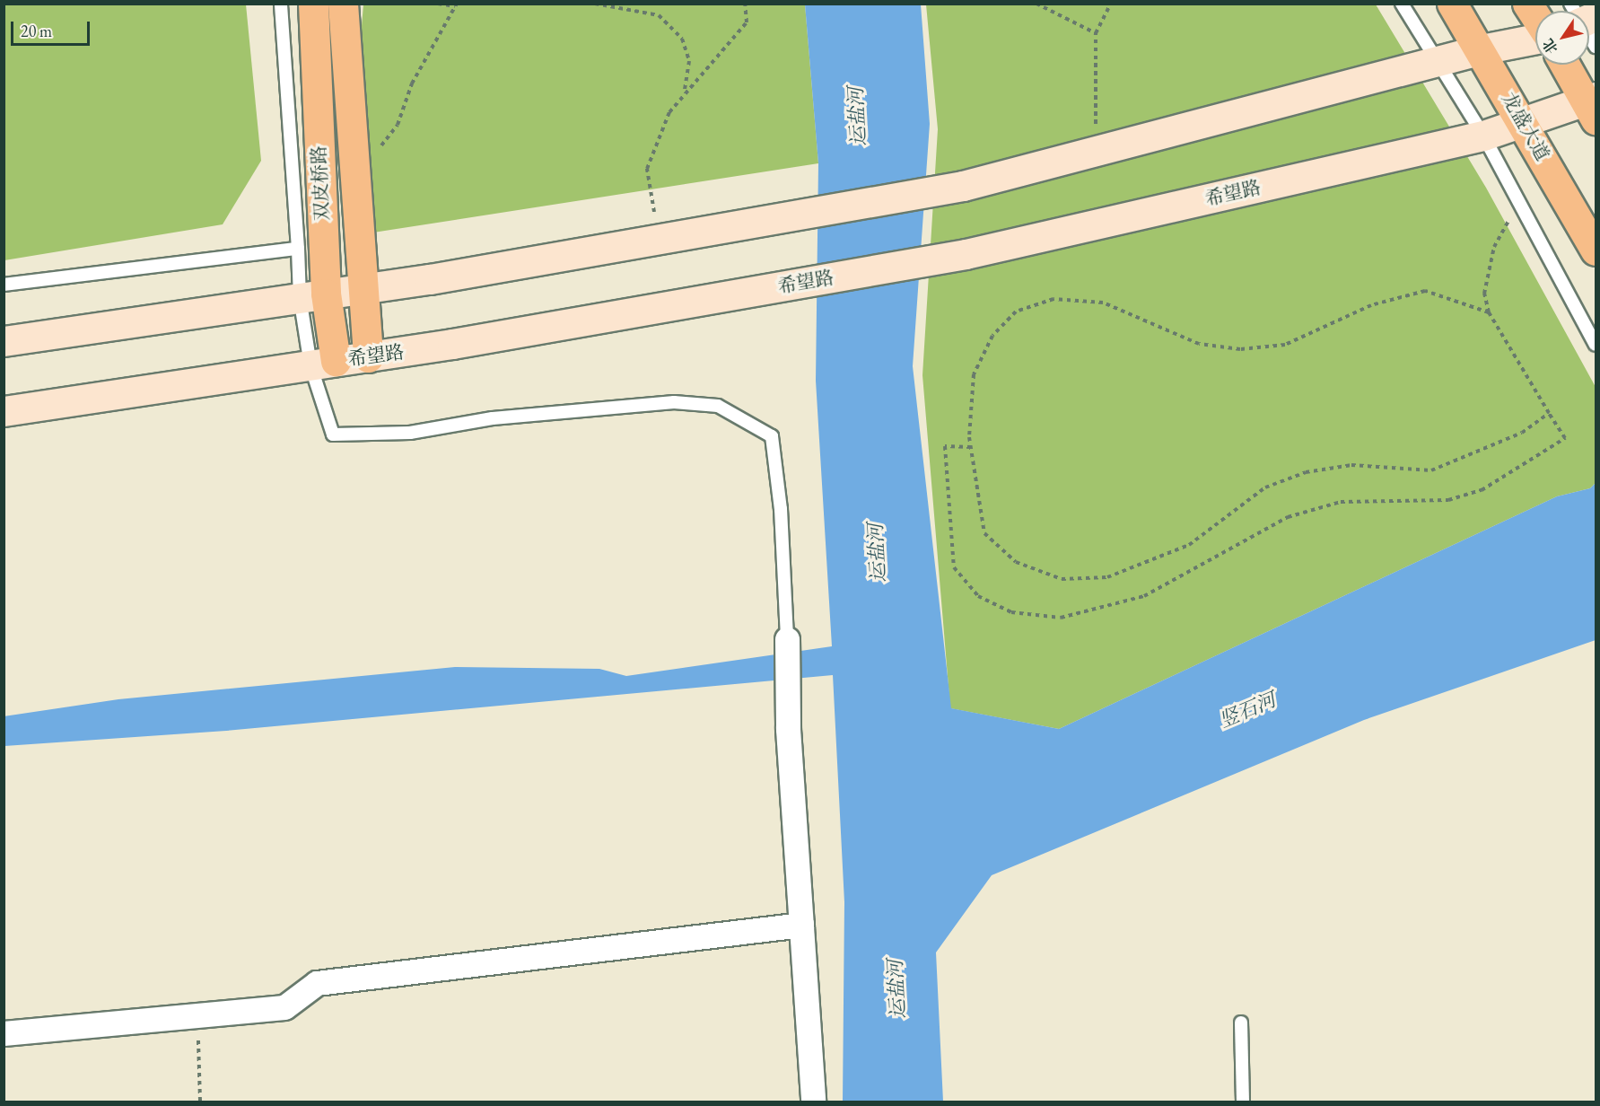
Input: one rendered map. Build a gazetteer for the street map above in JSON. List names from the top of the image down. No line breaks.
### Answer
{"streets":{"main road":["龙盛大道","双皮桥路","希望路"]},"crossings":[["龙盛大道","希望路"],["双皮桥路","希望路"]],"water":["运盐河","竖石河"],"scale_bar":"20 m","north":"bottom left"}
